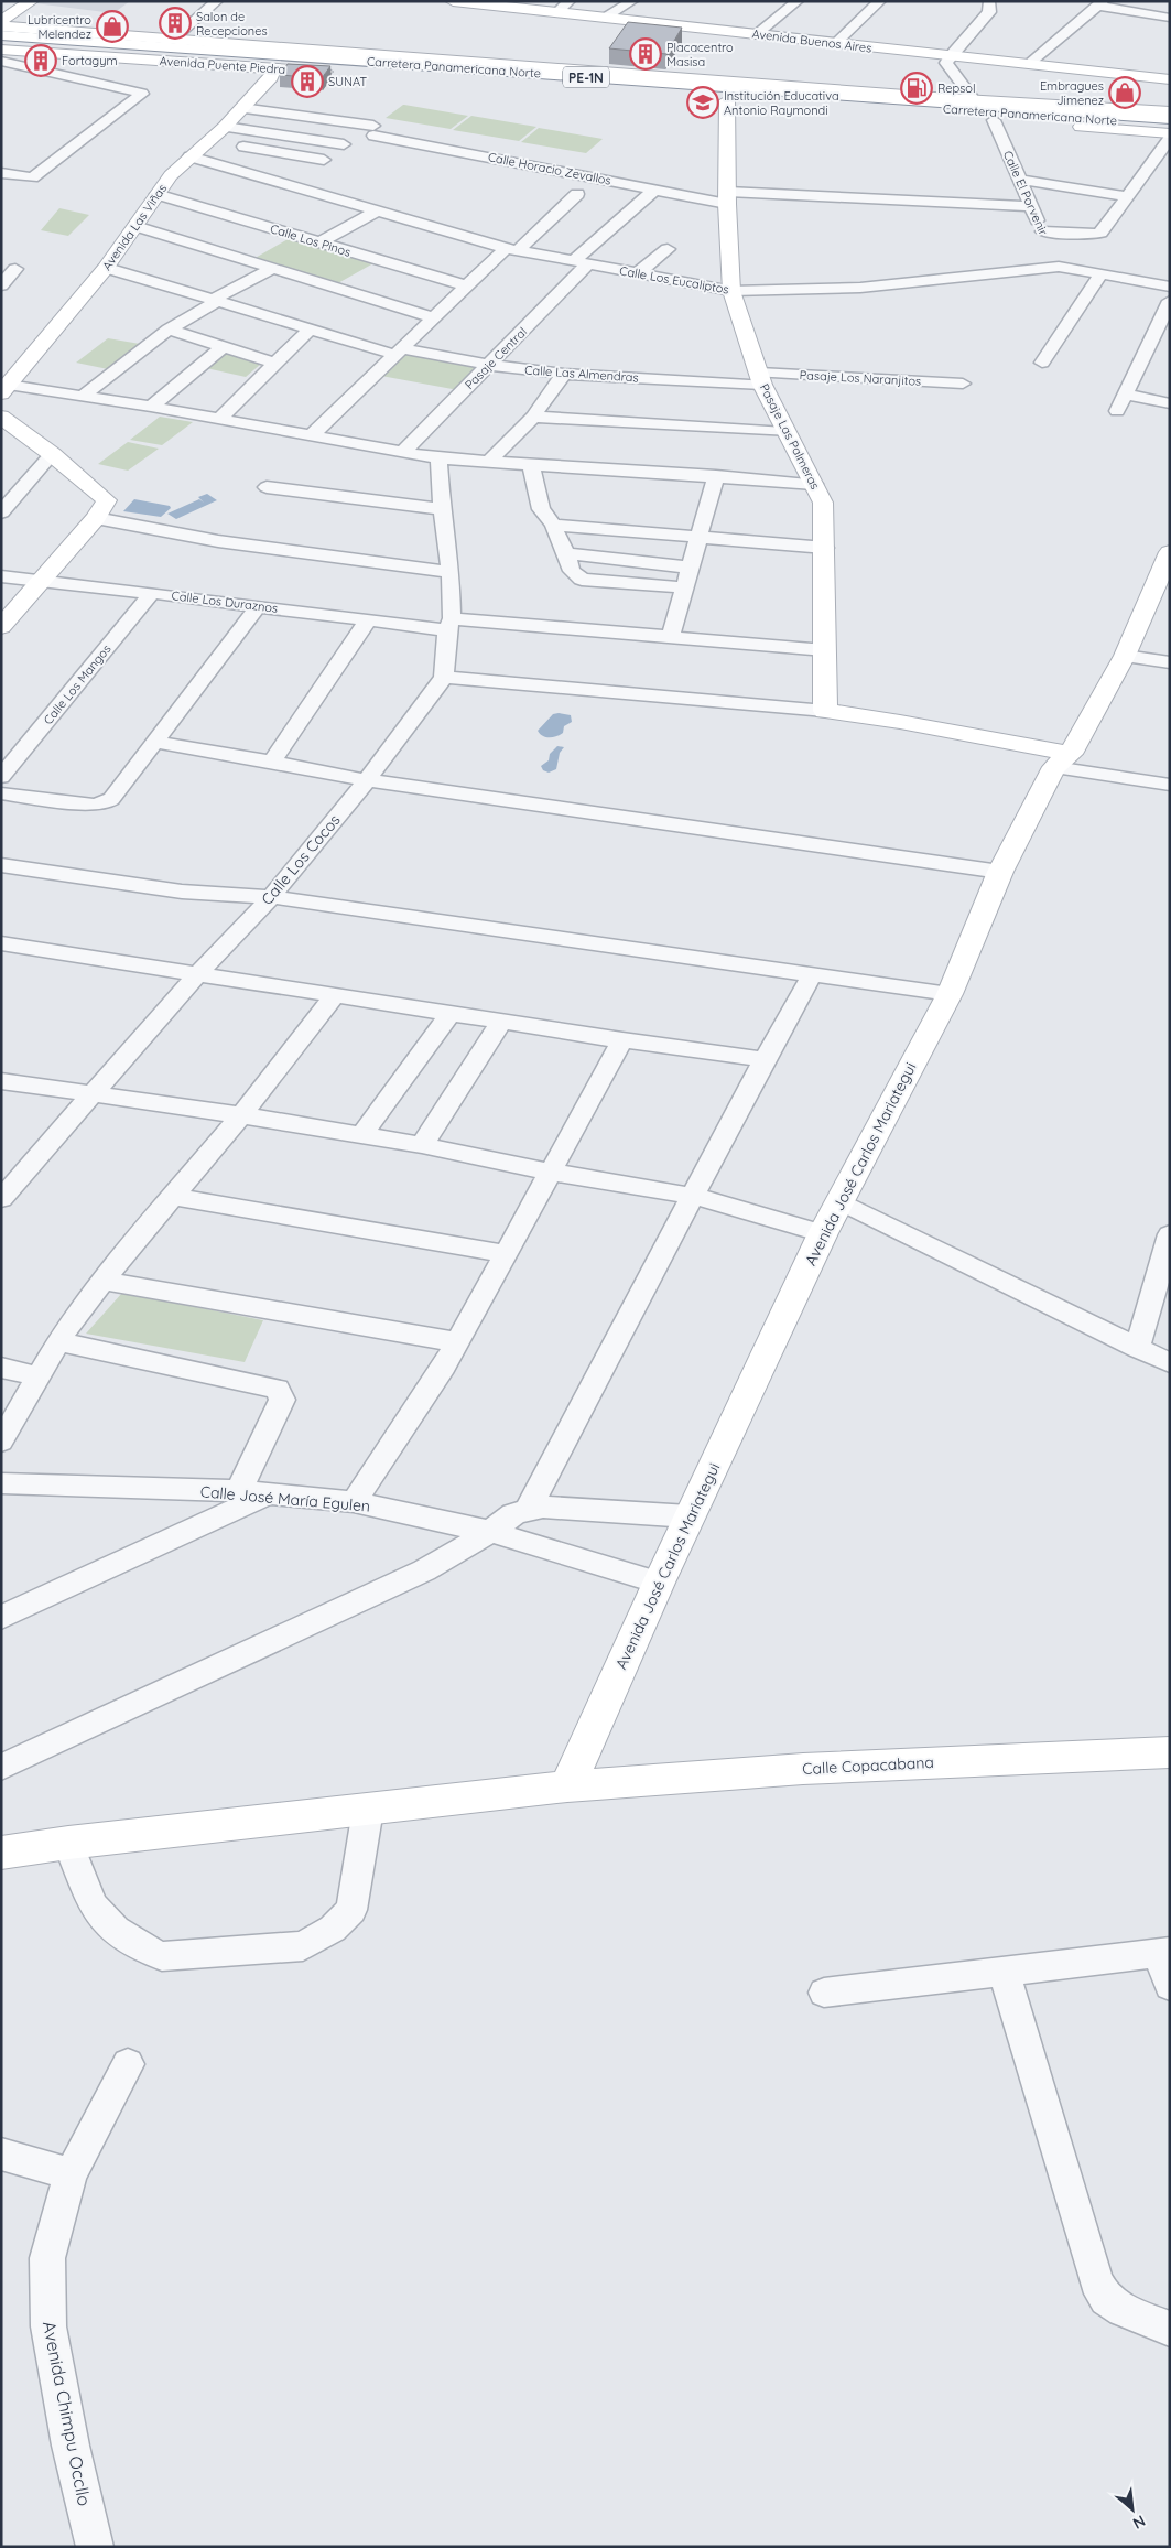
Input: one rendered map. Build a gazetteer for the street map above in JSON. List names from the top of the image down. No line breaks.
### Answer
{"streets":{"main road":["Avenida Buenos Aires","Avenida Puente Piedra","Carretera Panamericana Norte","PE-1N","Avenida Las Viñas","Pasaje Las Palmeras","Avenida José Carlos Mariategui","Calle Copacabana"],"street":["Calle Horacio Zevallos","Calle El Porvenir","Calle Los Pinos","Calle Los Eucaliptos","Pasaje Central","Calle Las Almendras","Pasaje Los Naranjitos","Calle Los Duraznos","Calle Los Mangos","Calle Los Cocos","Calle José María Egulen","Avenida Chimpu Occllo"]},"crossings":[["Avenida Puente Piedra","Carretera Panamericana Norte"],["Avenida Puente Piedra","Calle El Porvenir"],["Avenida Puente Piedra","Avenida Las Viñas"],["Avenida Puente Piedra","Pasaje Las Palmeras"],["Calle Horacio Zevallos","Calle El Porvenir"],["Calle Horacio Zevallos","Avenida Las Viñas"],["Calle Horacio Zevallos","Pasaje Central"],["Calle Horacio Zevallos","Pasaje Las Palmeras"],["Calle El Porvenir","Calle Los Eucaliptos"],["Avenida Las Viñas","Calle Los Pinos"],["Avenida Las Viñas","Calle Los Eucaliptos"],["Avenida Las Viñas","Calle Las Almendras"],["Calle Los Eucaliptos","Pasaje Central"],["Calle Los Eucaliptos","Pasaje Las Palmeras"],["Pasaje Central","Calle Las Almendras"],["Calle Las Almendras","Pasaje Los Naranjitos"],["Calle Las Almendras","Pasaje Las Palmeras"],["Pasaje Los Naranjitos","Pasaje Las Palmeras"],["Pasaje Las Palmeras","Calle Los Duraznos"],["Calle Los Duraznos","Calle Los Mangos"],["Avenida José Carlos Mariategui","Calle José María Egulen"],["Avenida José Carlos Mariategui","Calle Copacabana"]],"places":{"building":["Salon de Recepciones","Placacentro Masisa","Fortagym","SUNAT"],"shop":["Lubricentro Melendez","Embragues Jimenez"],"fuel station":["Repsol"],"school or university":["Institución Educativa Antonio Raymondi"]},"north":"bottom right"}
